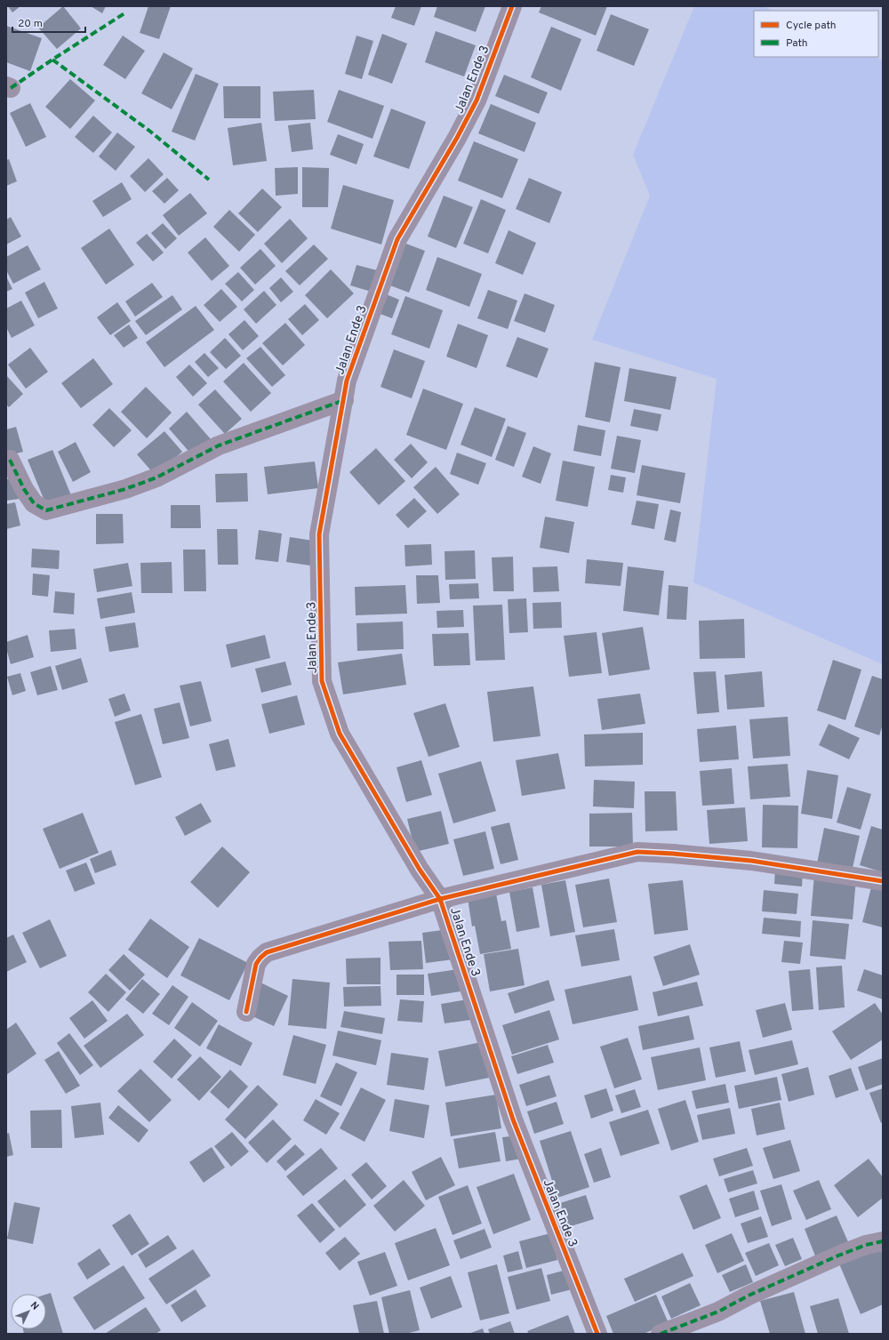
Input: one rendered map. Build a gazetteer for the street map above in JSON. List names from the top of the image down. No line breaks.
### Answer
{"streets":{"street":["Jalan Ende 3"]},"legend":["Cycle path","Path"],"scale_bar":"20 m","north":"top right"}
